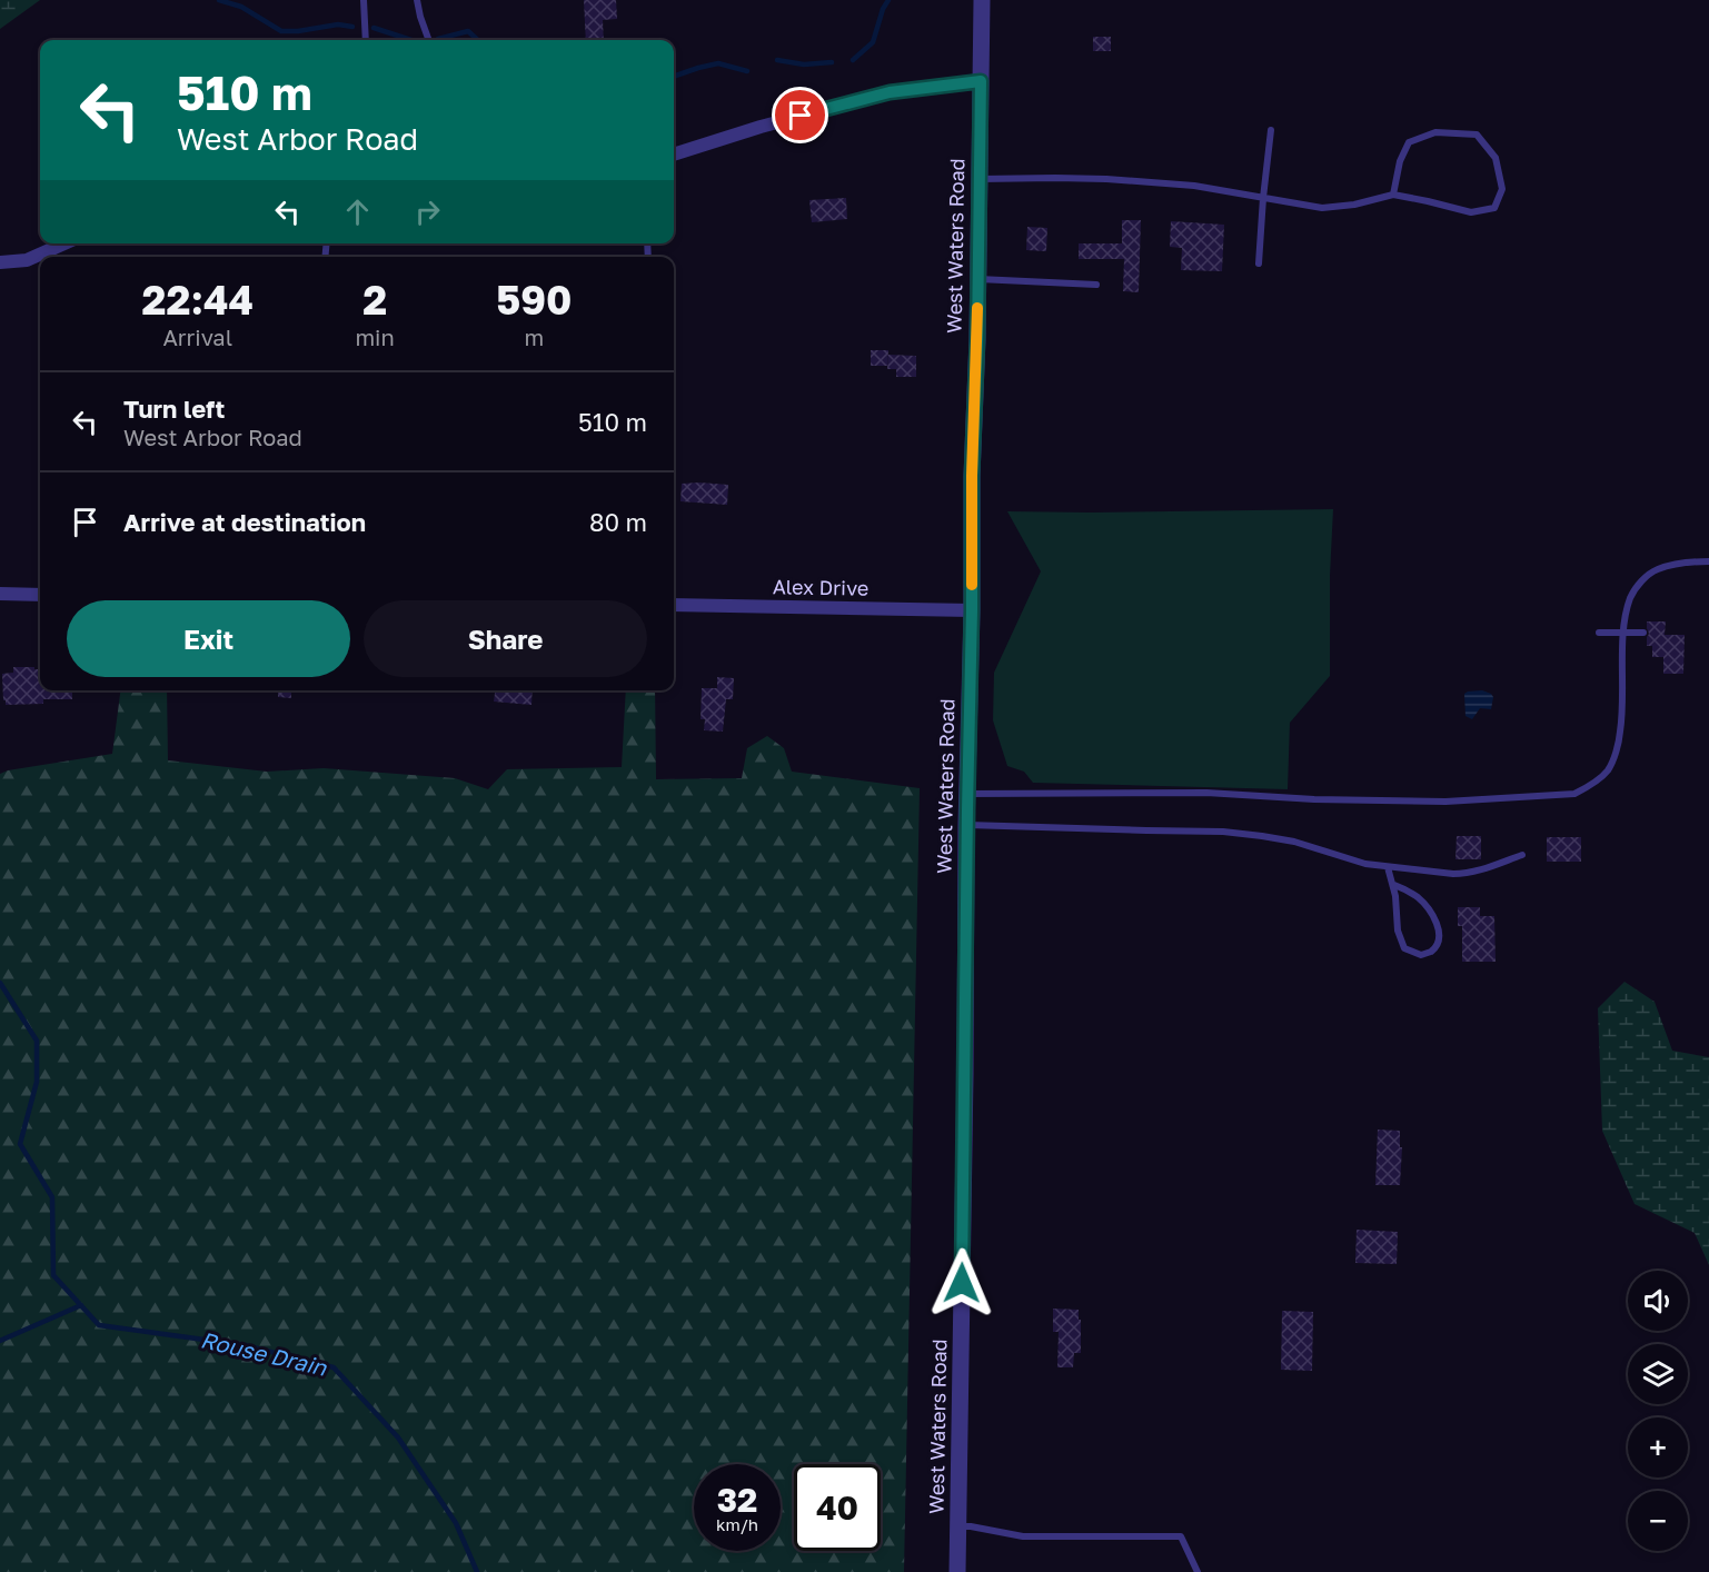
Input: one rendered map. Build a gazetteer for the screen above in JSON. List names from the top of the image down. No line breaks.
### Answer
{"streets":{"street":["West Waters Road","Alex Drive"]},"crossings":[["West Waters Road","Alex Drive"]],"water":["Rouse Drain"],"page":{"turn":["510 m","West Arbor Road"],"eta":["22:44","Arrival","2","min","590","m"],"list":[{"name":"Turn left","note":"West Arbor Road","value":"510 m"},{"name":"Arrive at destination","value":"80 m"}],"buttons":["Exit","Share"],"map_buttons":["+","−"],"speed":"32 km/h","limit":"40"}}
